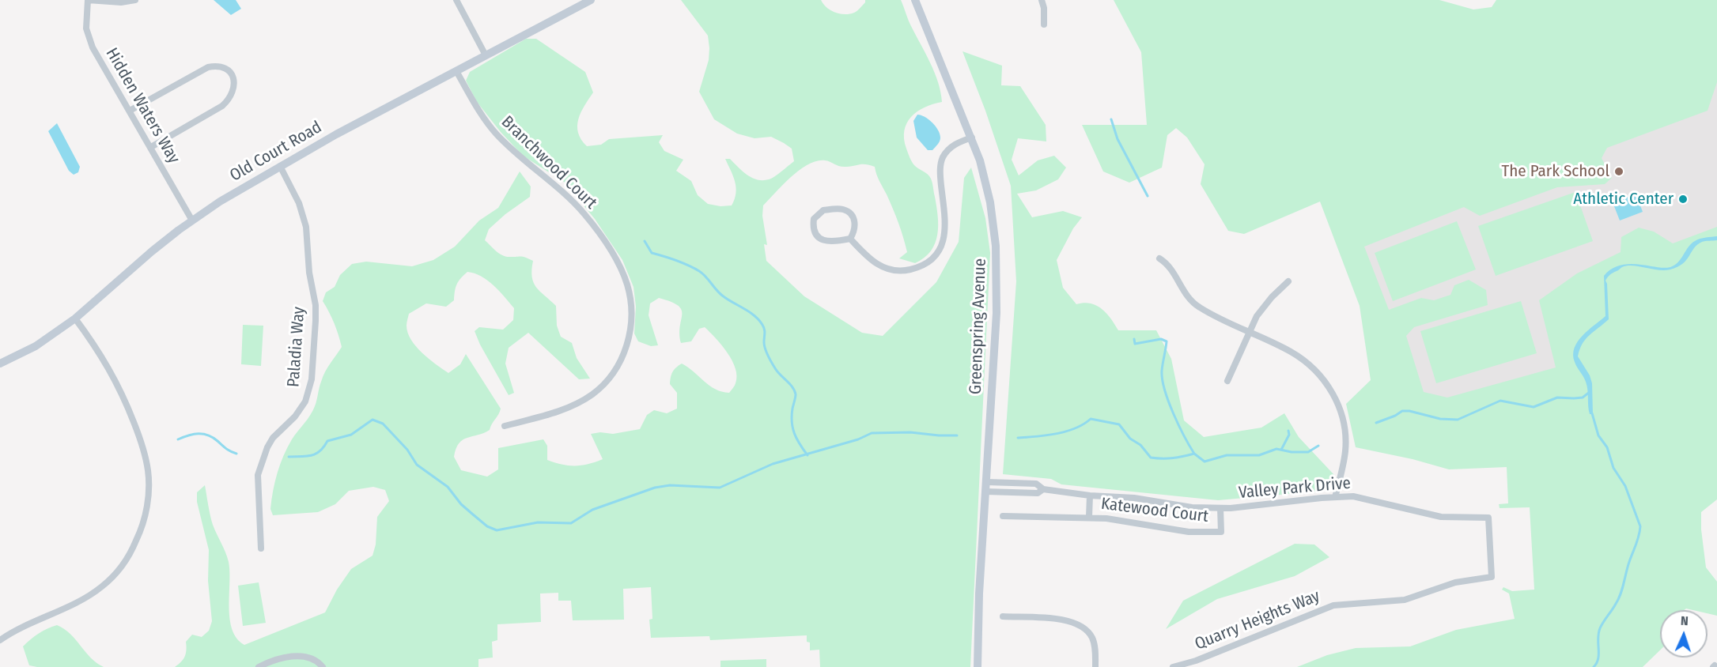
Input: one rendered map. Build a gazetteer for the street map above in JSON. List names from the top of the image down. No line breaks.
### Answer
{"streets":{"main road":["Old Court Road","Greenspring Avenue"],"street":["Hidden Waters Way","Branchwood Court","Paladia Way","Valley Park Drive","Katewood Court","Quarry Heights Way"]},"crossings":[["Hidden Waters Way","Old Court Road"],["Old Court Road","Branchwood Court"],["Old Court Road","Paladia Way"],["Greenspring Avenue","Valley Park Drive"],["Valley Park Drive","Katewood Court"],["Valley Park Drive","Quarry Heights Way"]],"places":["The Park School","Athletic Center"],"north":"top"}
